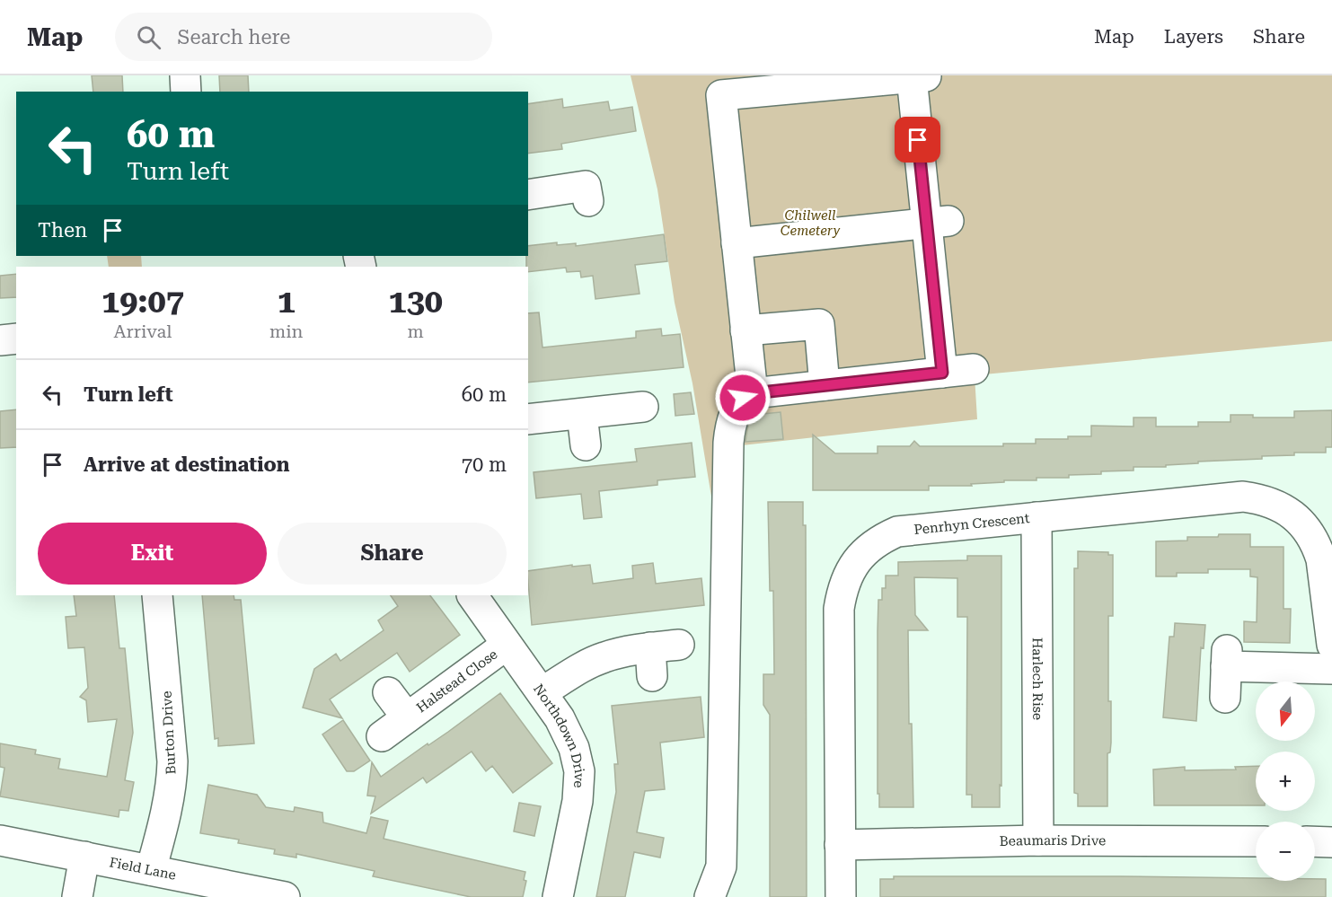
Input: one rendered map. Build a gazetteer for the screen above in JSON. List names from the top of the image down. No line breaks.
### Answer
{"streets":{"street":["Penrhyn Crescent","Harlech Rise","Halstead Close","Burton Drive","Northdown Drive","Beaumaris Drive","Field Lane"]},"crossings":[["Penrhyn Crescent","Harlech Rise"],["Penrhyn Crescent","Beaumaris Drive"],["Harlech Rise","Beaumaris Drive"],["Halstead Close","Northdown Drive"],["Burton Drive","Field Lane"]],"parks":["Chilwell Cemetery"],"north":"bottom","page":{"header":"Map","search":"Search here","nav":["Map","Layers","Share"],"turn":["60 m","Turn left"],"then":"Then","eta":["19:07","Arrival","1","min","130","m"],"list":[{"name":"Turn left","value":"60 m"},{"name":"Arrive at destination","value":"70 m"}],"buttons":["Exit","Share"],"map_buttons":["+","−"]}}
